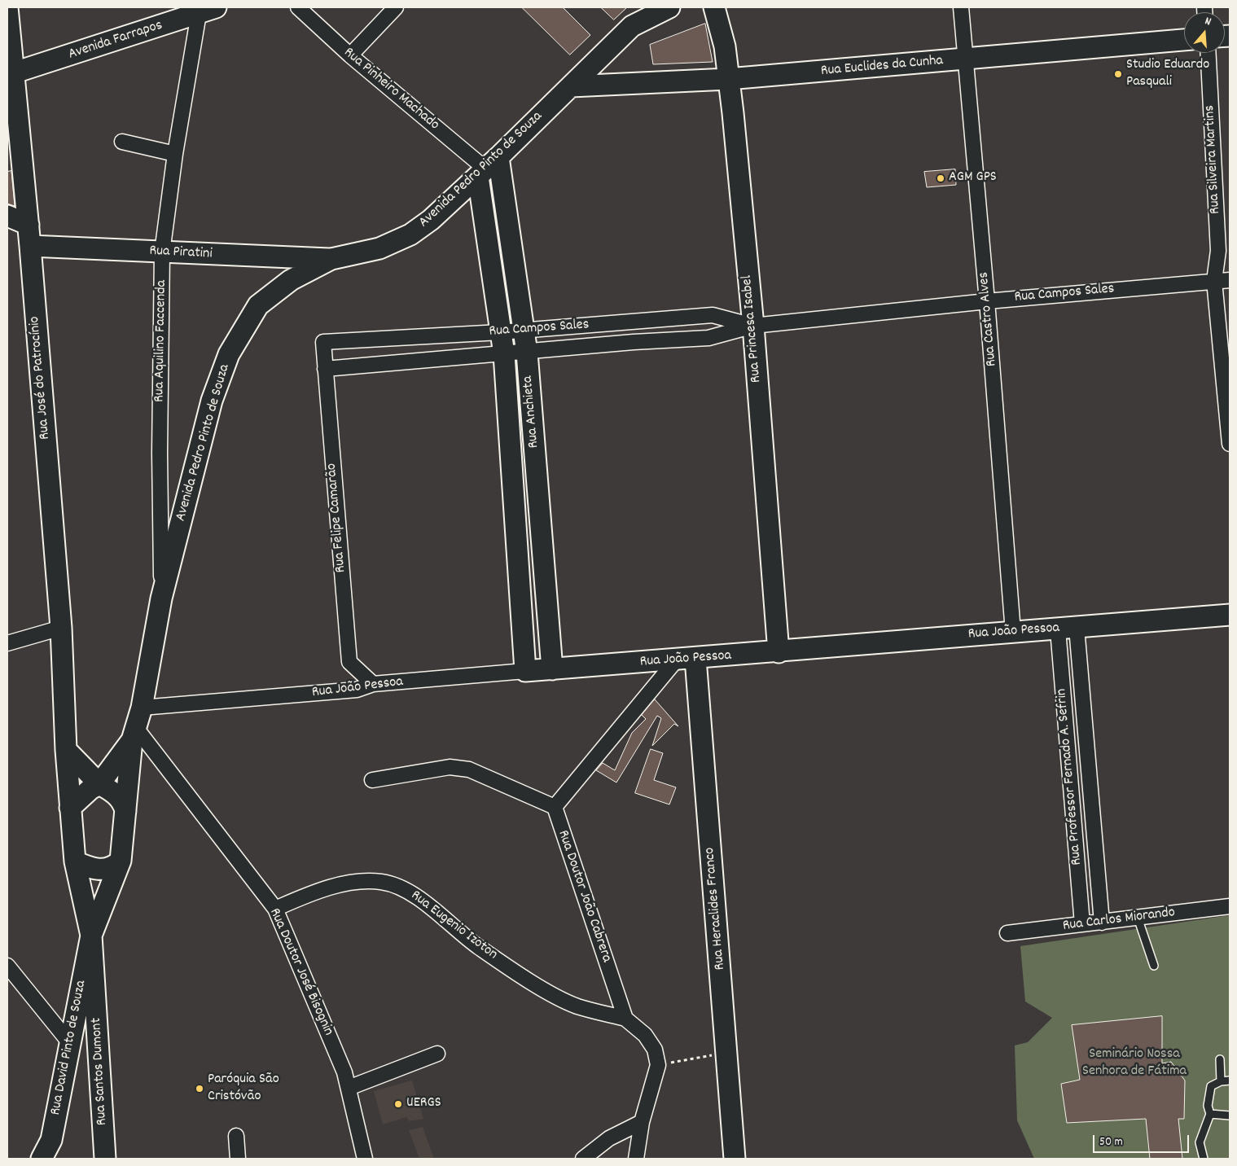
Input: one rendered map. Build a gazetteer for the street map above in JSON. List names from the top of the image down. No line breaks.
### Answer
{"streets":{"main road":["Avenida Farrapos","Rua Euclides da Cunha","Avenida Pedro Pinto de Souza","Rua Piratini","Rua Princesa Isabel","Rua José do Patrocínio","Rua Anchieta","Rua João Pessoa","Rua Heraclides Franco","Rua David Pinto de Souza","Rua Santos Dumont"],"street":["Rua Pinheiro Machado","Rua Silveira Martins","Rua Campos Sales","Rua Castro Alves","Rua Aquilino Faccenda","Rua Felipe Camarão","Rua Professor Fernado A. Sefrin","Rua Doutor João Cabrera","Rua Carlos Miorando","Rua Eugenio Izoton","Rua Doutor José Bisognin"]},"crossings":[["Avenida Farrapos","Rua Aquilino Faccenda"],["Avenida Farrapos","Rua José do Patrocínio"],["Rua Euclides da Cunha","Avenida Pedro Pinto de Souza"],["Rua Euclides da Cunha","Rua Castro Alves"],["Rua Euclides da Cunha","Rua Princesa Isabel"],["Rua Pinheiro Machado","Avenida Pedro Pinto de Souza"],["Rua Pinheiro Machado","Rua Anchieta"],["Rua Silveira Martins","Rua Campos Sales"],["Avenida Pedro Pinto de Souza","Rua Piratini"],["Avenida Pedro Pinto de Souza","Rua Aquilino Faccenda"],["Avenida Pedro Pinto de Souza","Rua José do Patrocínio"],["Avenida Pedro Pinto de Souza","Rua Anchieta"],["Avenida Pedro Pinto de Souza","Rua João Pessoa"],["Avenida Pedro Pinto de Souza","Rua Doutor José Bisognin"],["Avenida Pedro Pinto de Souza","Rua Santos Dumont"],["Rua Piratini","Rua Aquilino Faccenda"],["Rua Piratini","Rua José do Patrocínio"],["Rua Campos Sales","Rua Castro Alves"],["Rua Campos Sales","Rua Princesa Isabel"],["Rua Campos Sales","Rua Anchieta"],["Rua Campos Sales","Rua Felipe Camarão"],["Rua Castro Alves","Rua João Pessoa"],["Rua Princesa Isabel","Rua João Pessoa"],["Rua José do Patrocínio","Rua Santos Dumont"],["Rua Anchieta","Rua João Pessoa"],["Rua Felipe Camarão","Rua João Pessoa"],["Rua João Pessoa","Rua Professor Fernado A. Sefrin"],["Rua João Pessoa","Rua Heraclides Franco"],["Rua Professor Fernado A. Sefrin","Rua Carlos Miorando"],["Rua Doutor João Cabrera","Rua Eugenio Izoton"],["Rua Eugenio Izoton","Rua Doutor José Bisognin"],["Rua David Pinto de Souza","Rua Santos Dumont"]],"parks":["Seminário Nossa Senhora de Fátima"],"places":["Studio Eduardo Pasquali","AGM GPS","Paróquia São Cristóvão","UERGS"],"scale_bar":"50 m","north":"top"}
